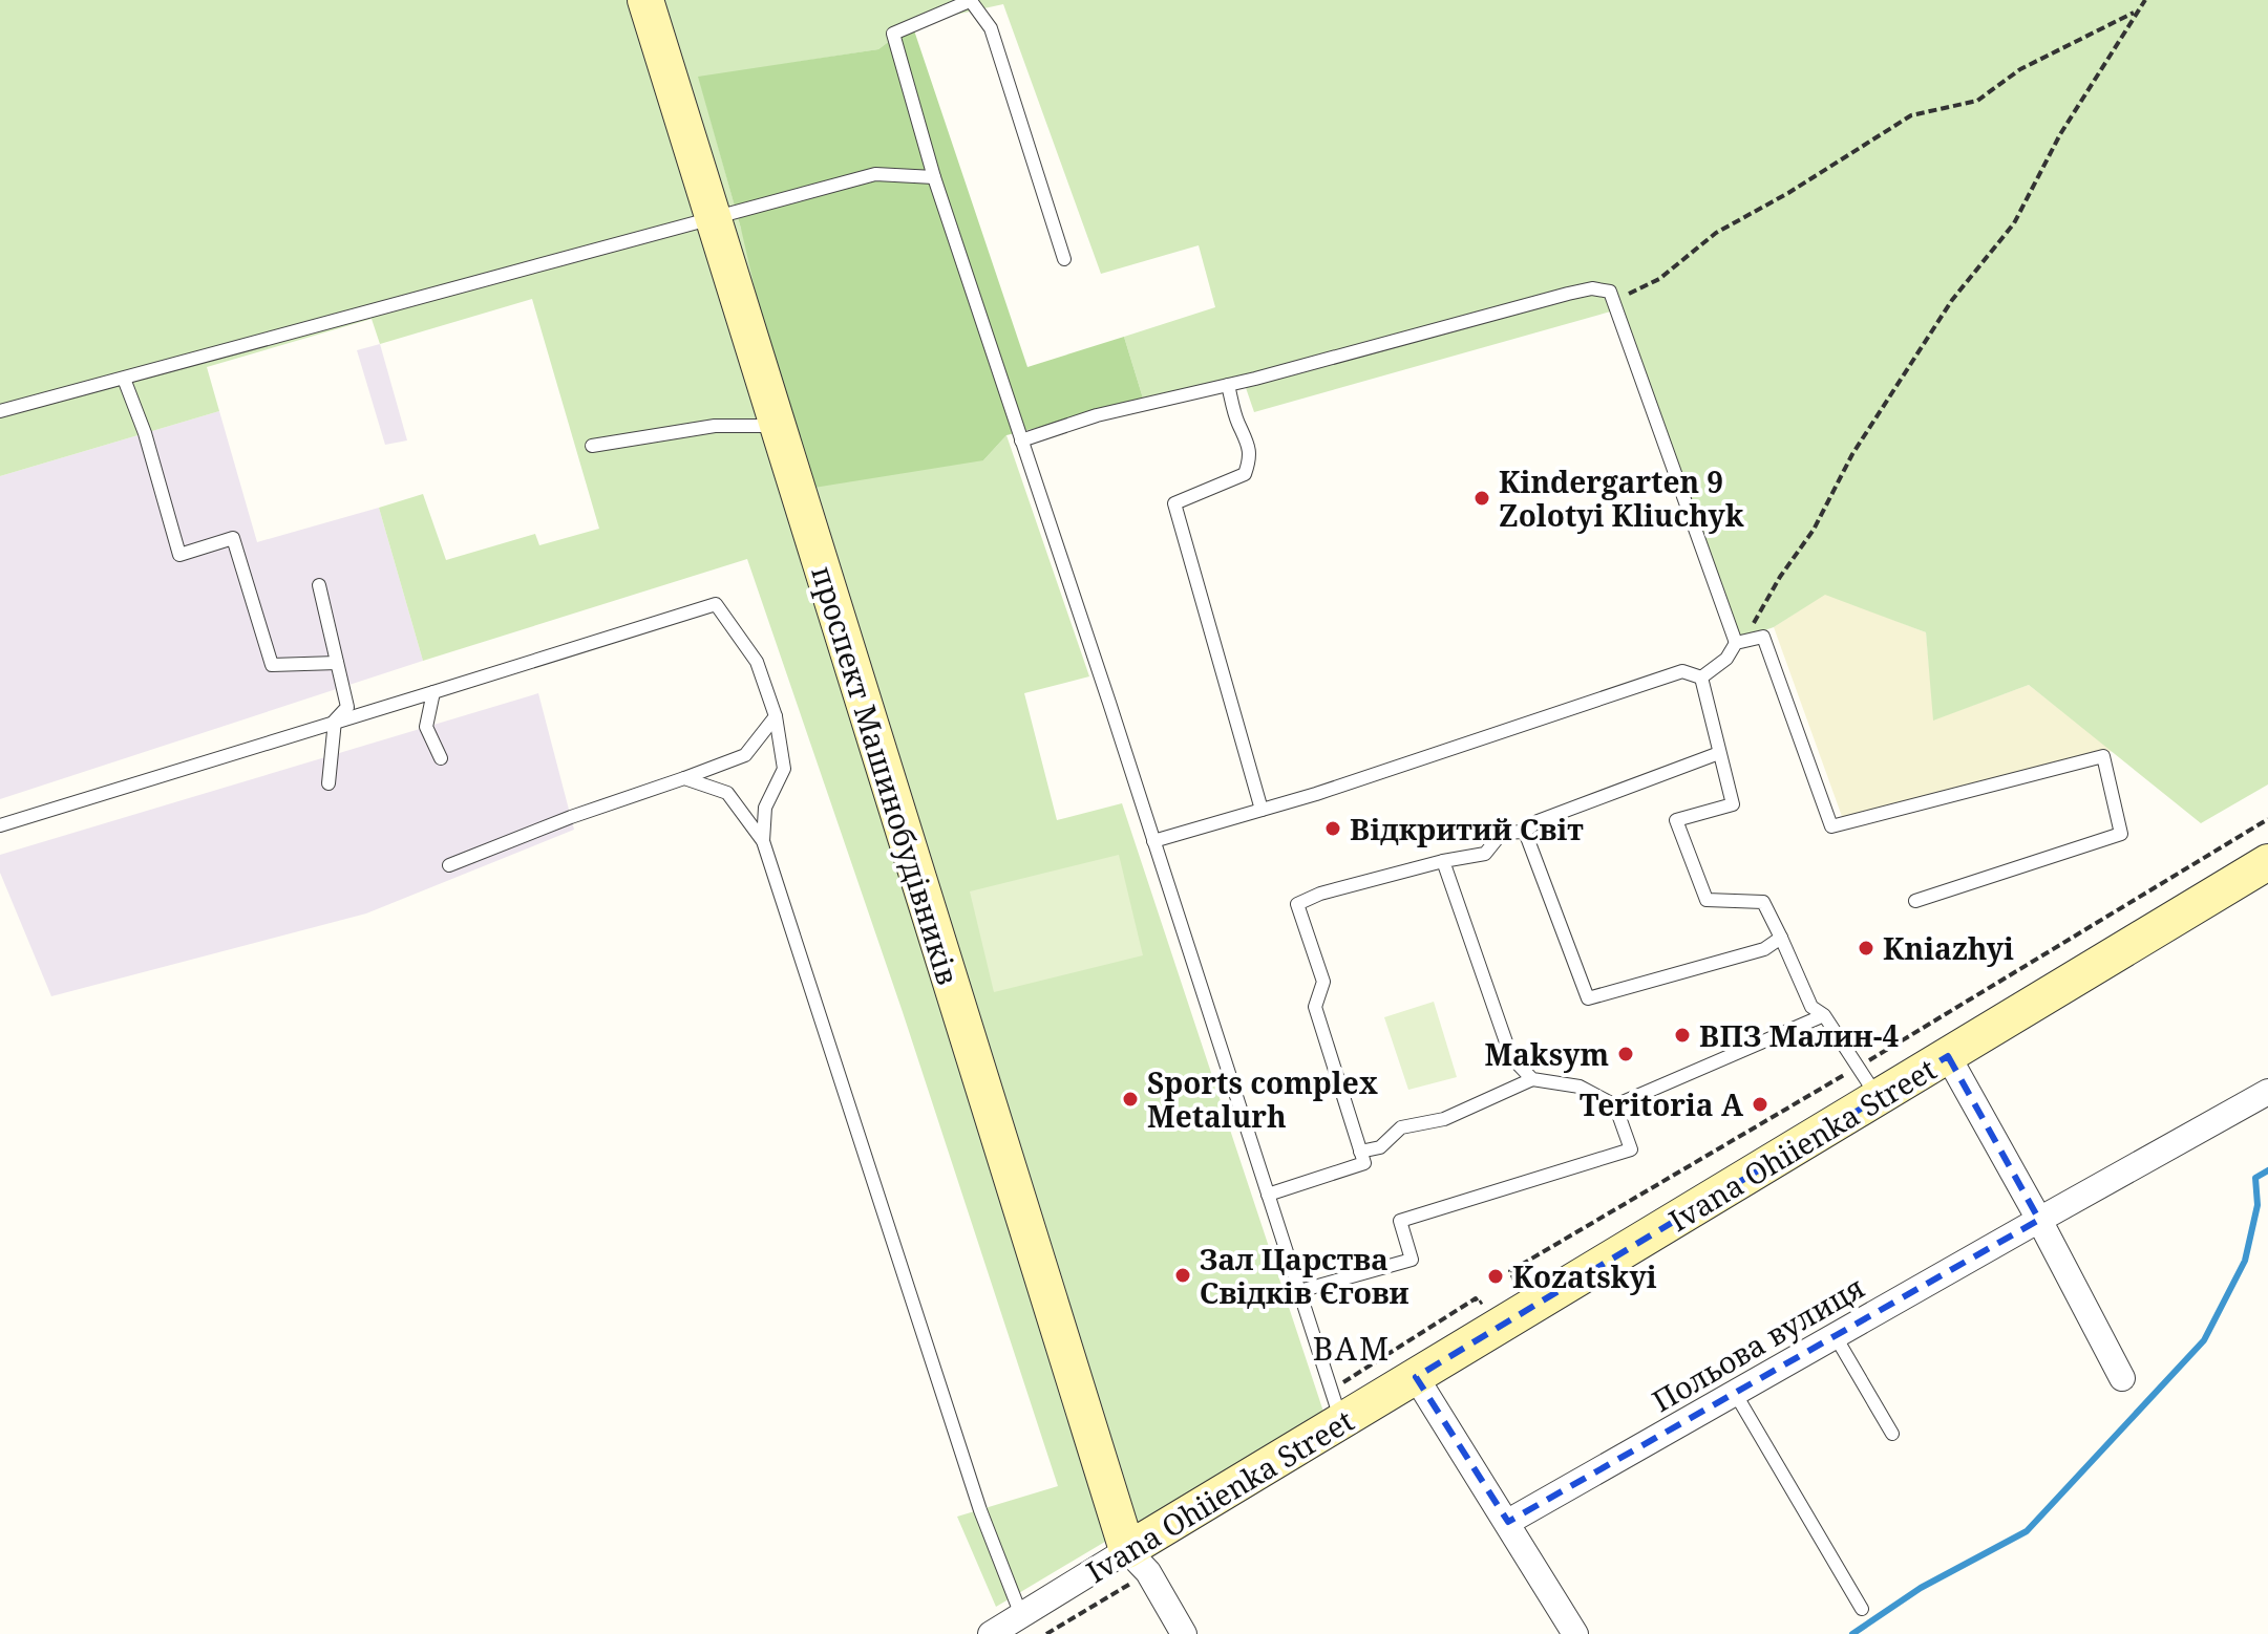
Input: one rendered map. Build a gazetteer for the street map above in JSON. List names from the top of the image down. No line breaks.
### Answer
{"streets":{"street":["проспект Машинобудівників","Ivana Ohiienka Street","Польова вулиця"]},"crossings":[["проспект Машинобудівників","Ivana Ohiienka Street"]],"districts":["BAM"],"places":["Kindergarten 9 Zolotyi Kliuchyk","Відкритий Світ","Kniazhyi","ВПЗ Малин-4","Maksym","Sports complex Metalurh","Teritoria A","Зал Царства Свідків Єгови","Kozatskyi"]}
